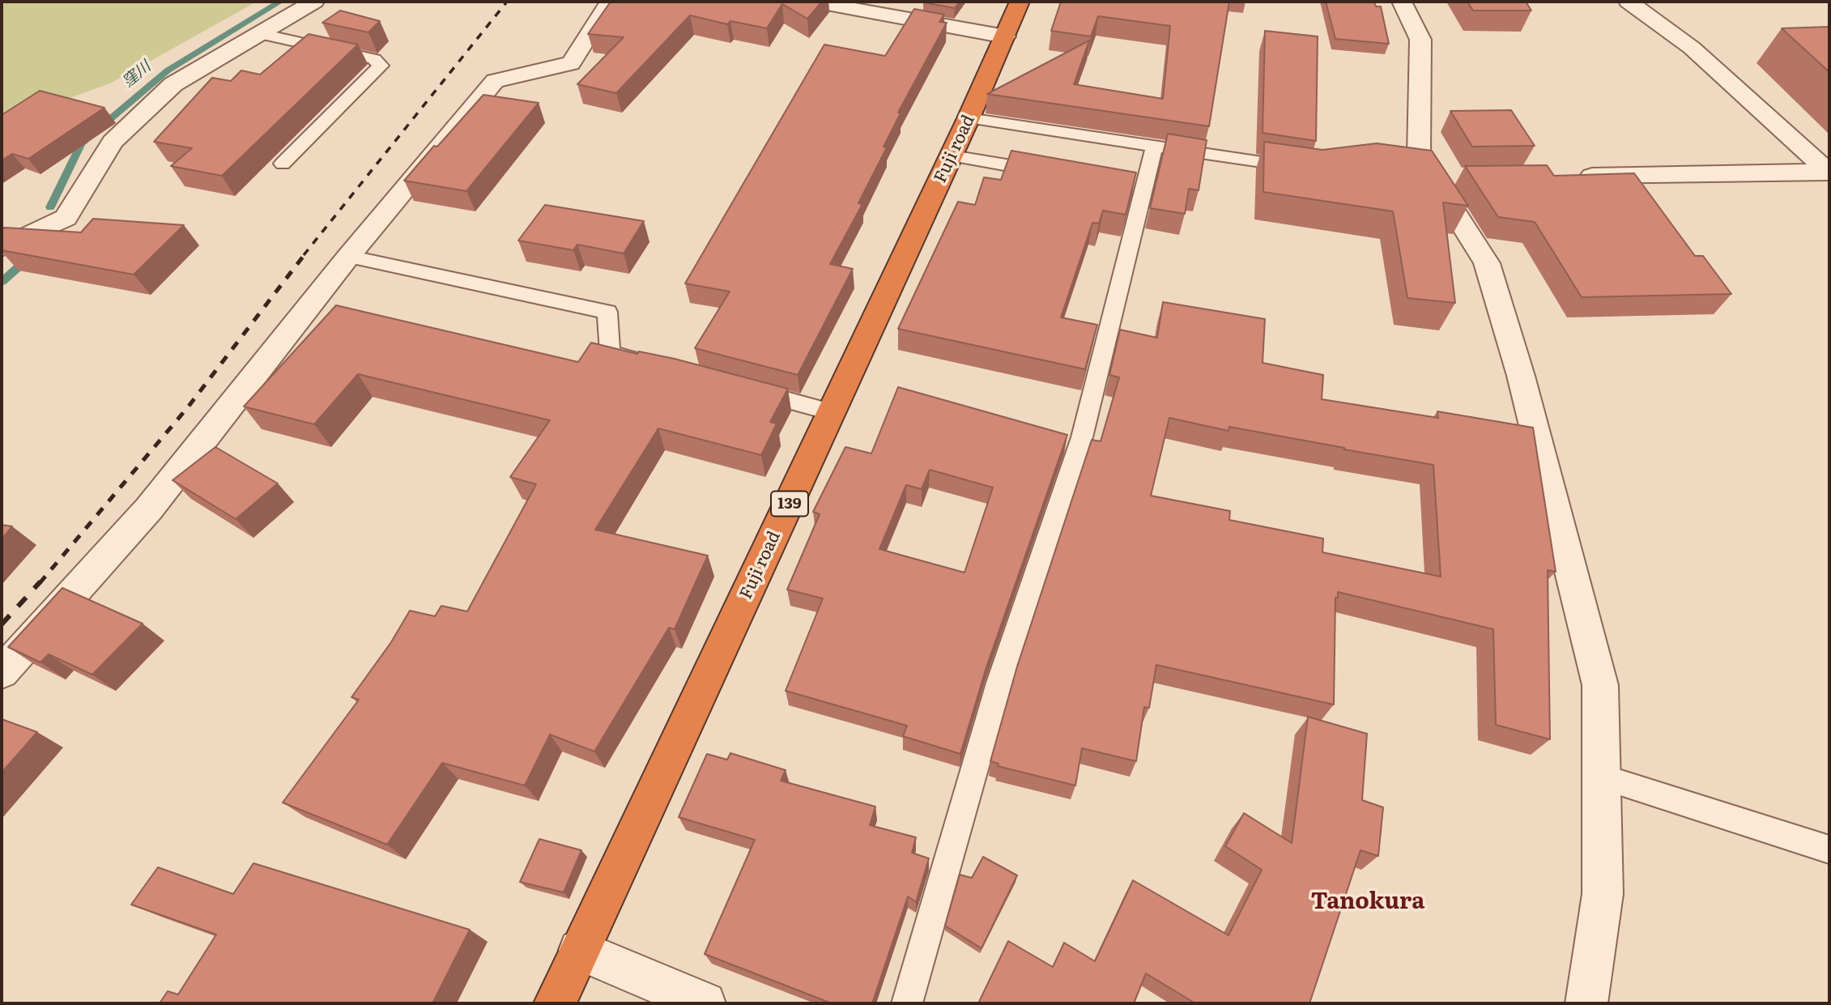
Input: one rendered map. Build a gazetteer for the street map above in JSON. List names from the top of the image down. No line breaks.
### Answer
{"streets":{"highway":["Fuji road","139"]},"districts":["Tanokura"],"water":["窪川"]}
